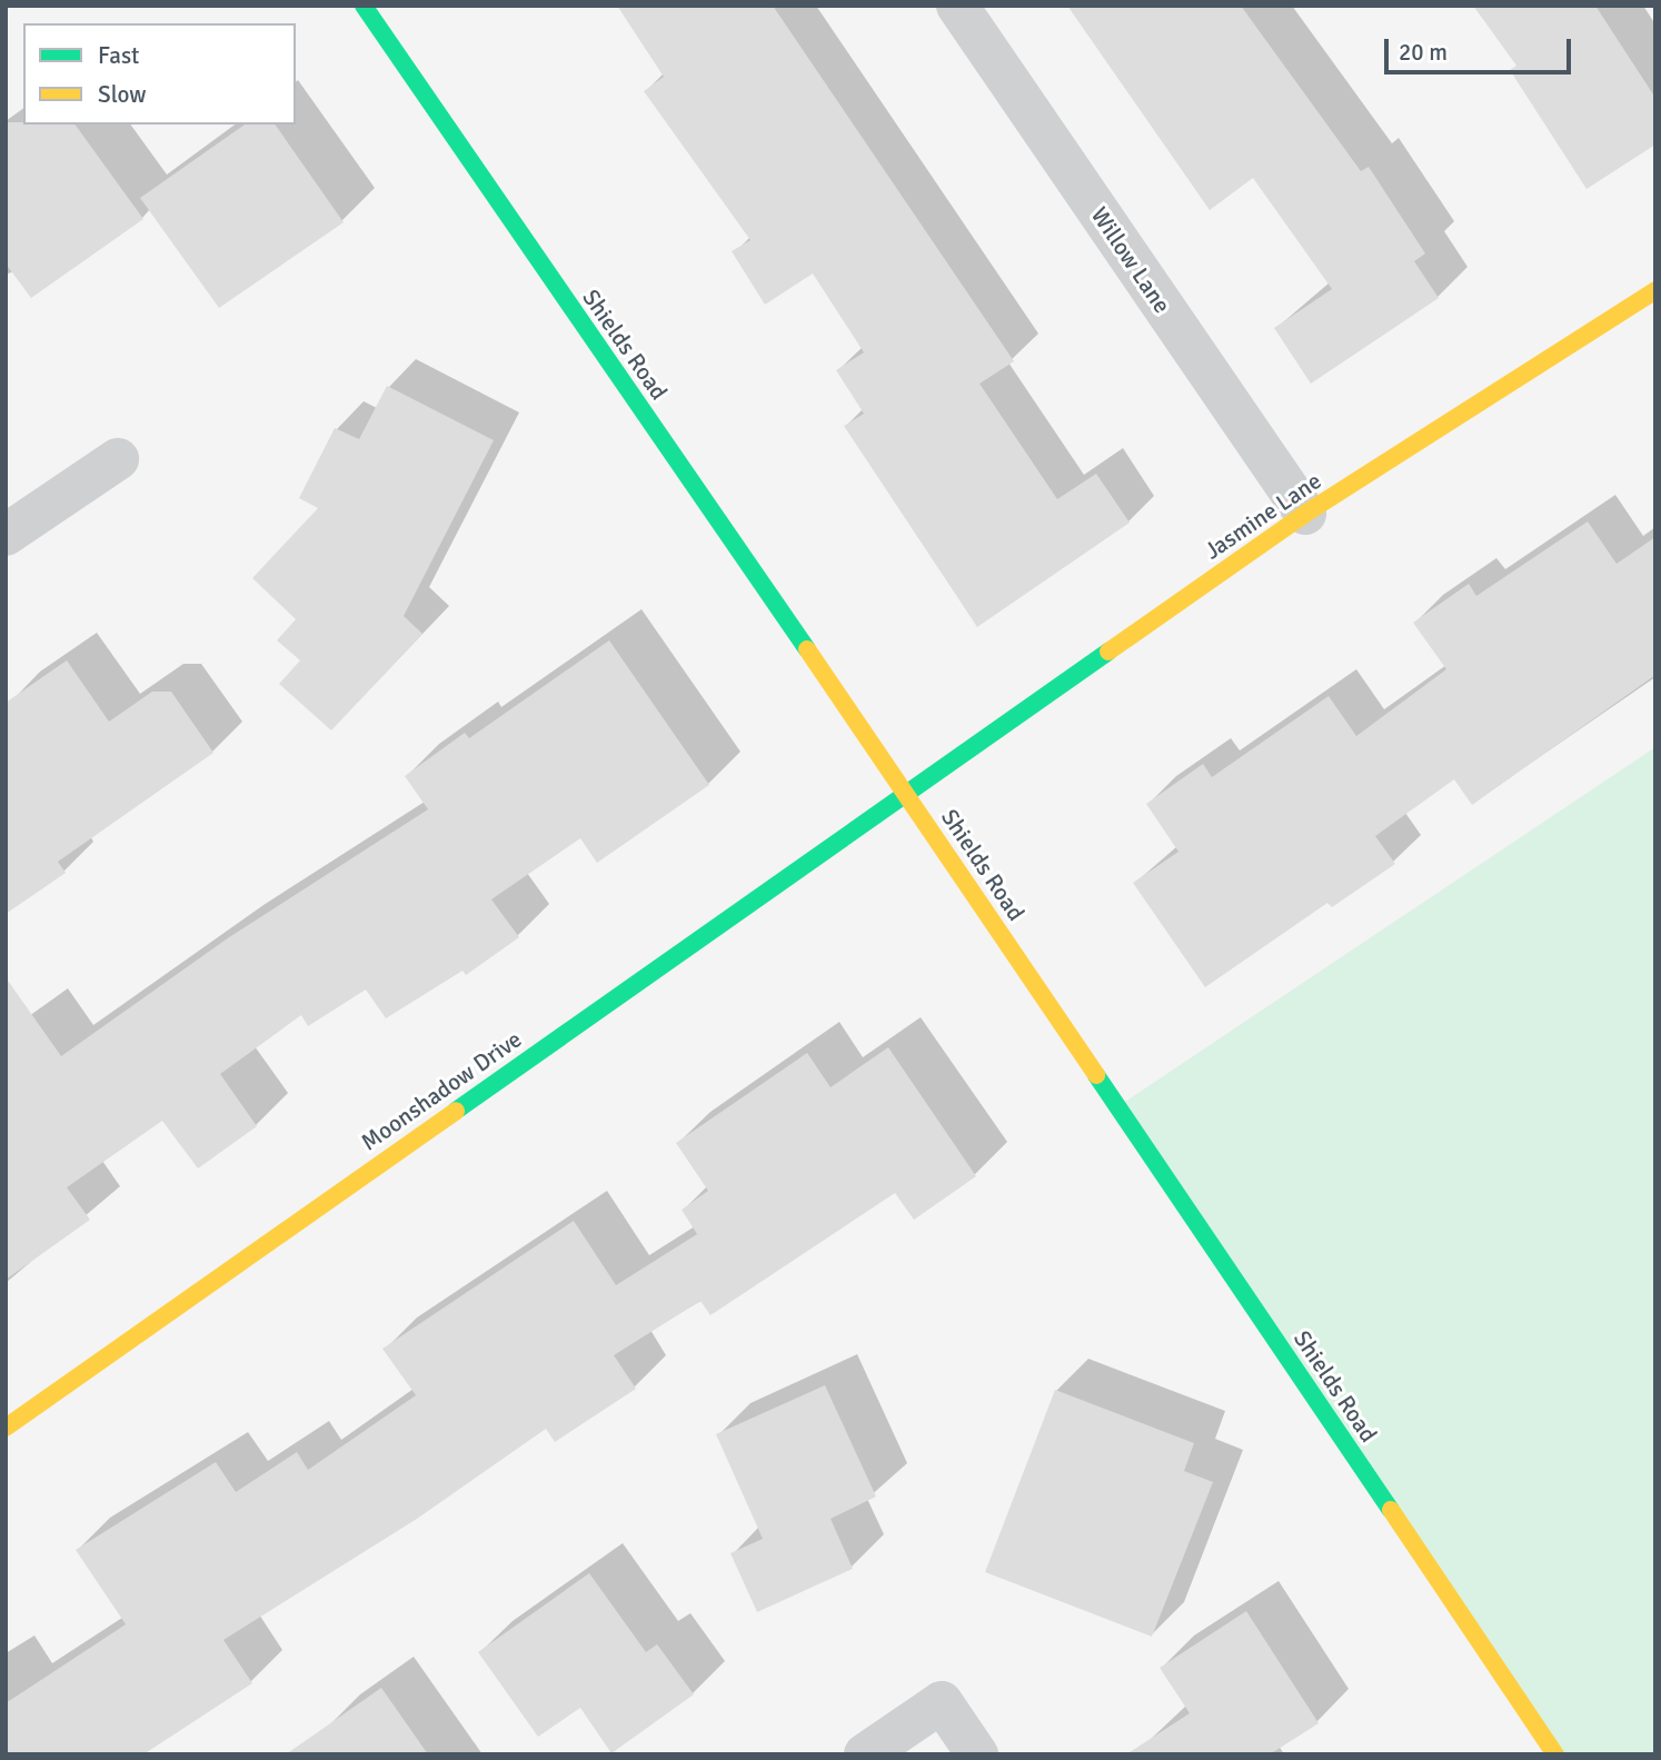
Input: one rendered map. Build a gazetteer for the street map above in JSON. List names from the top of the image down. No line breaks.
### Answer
{"streets":{"street":["Willow Lane","Shields Road","Jasmine Lane","Moonshadow Drive"]},"crossings":[["Willow Lane","Jasmine Lane"],["Shields Road","Jasmine Lane"],["Shields Road","Moonshadow Drive"],["Jasmine Lane","Moonshadow Drive"]],"legend":["Fast","Slow"],"scale_bar":"20 m"}
